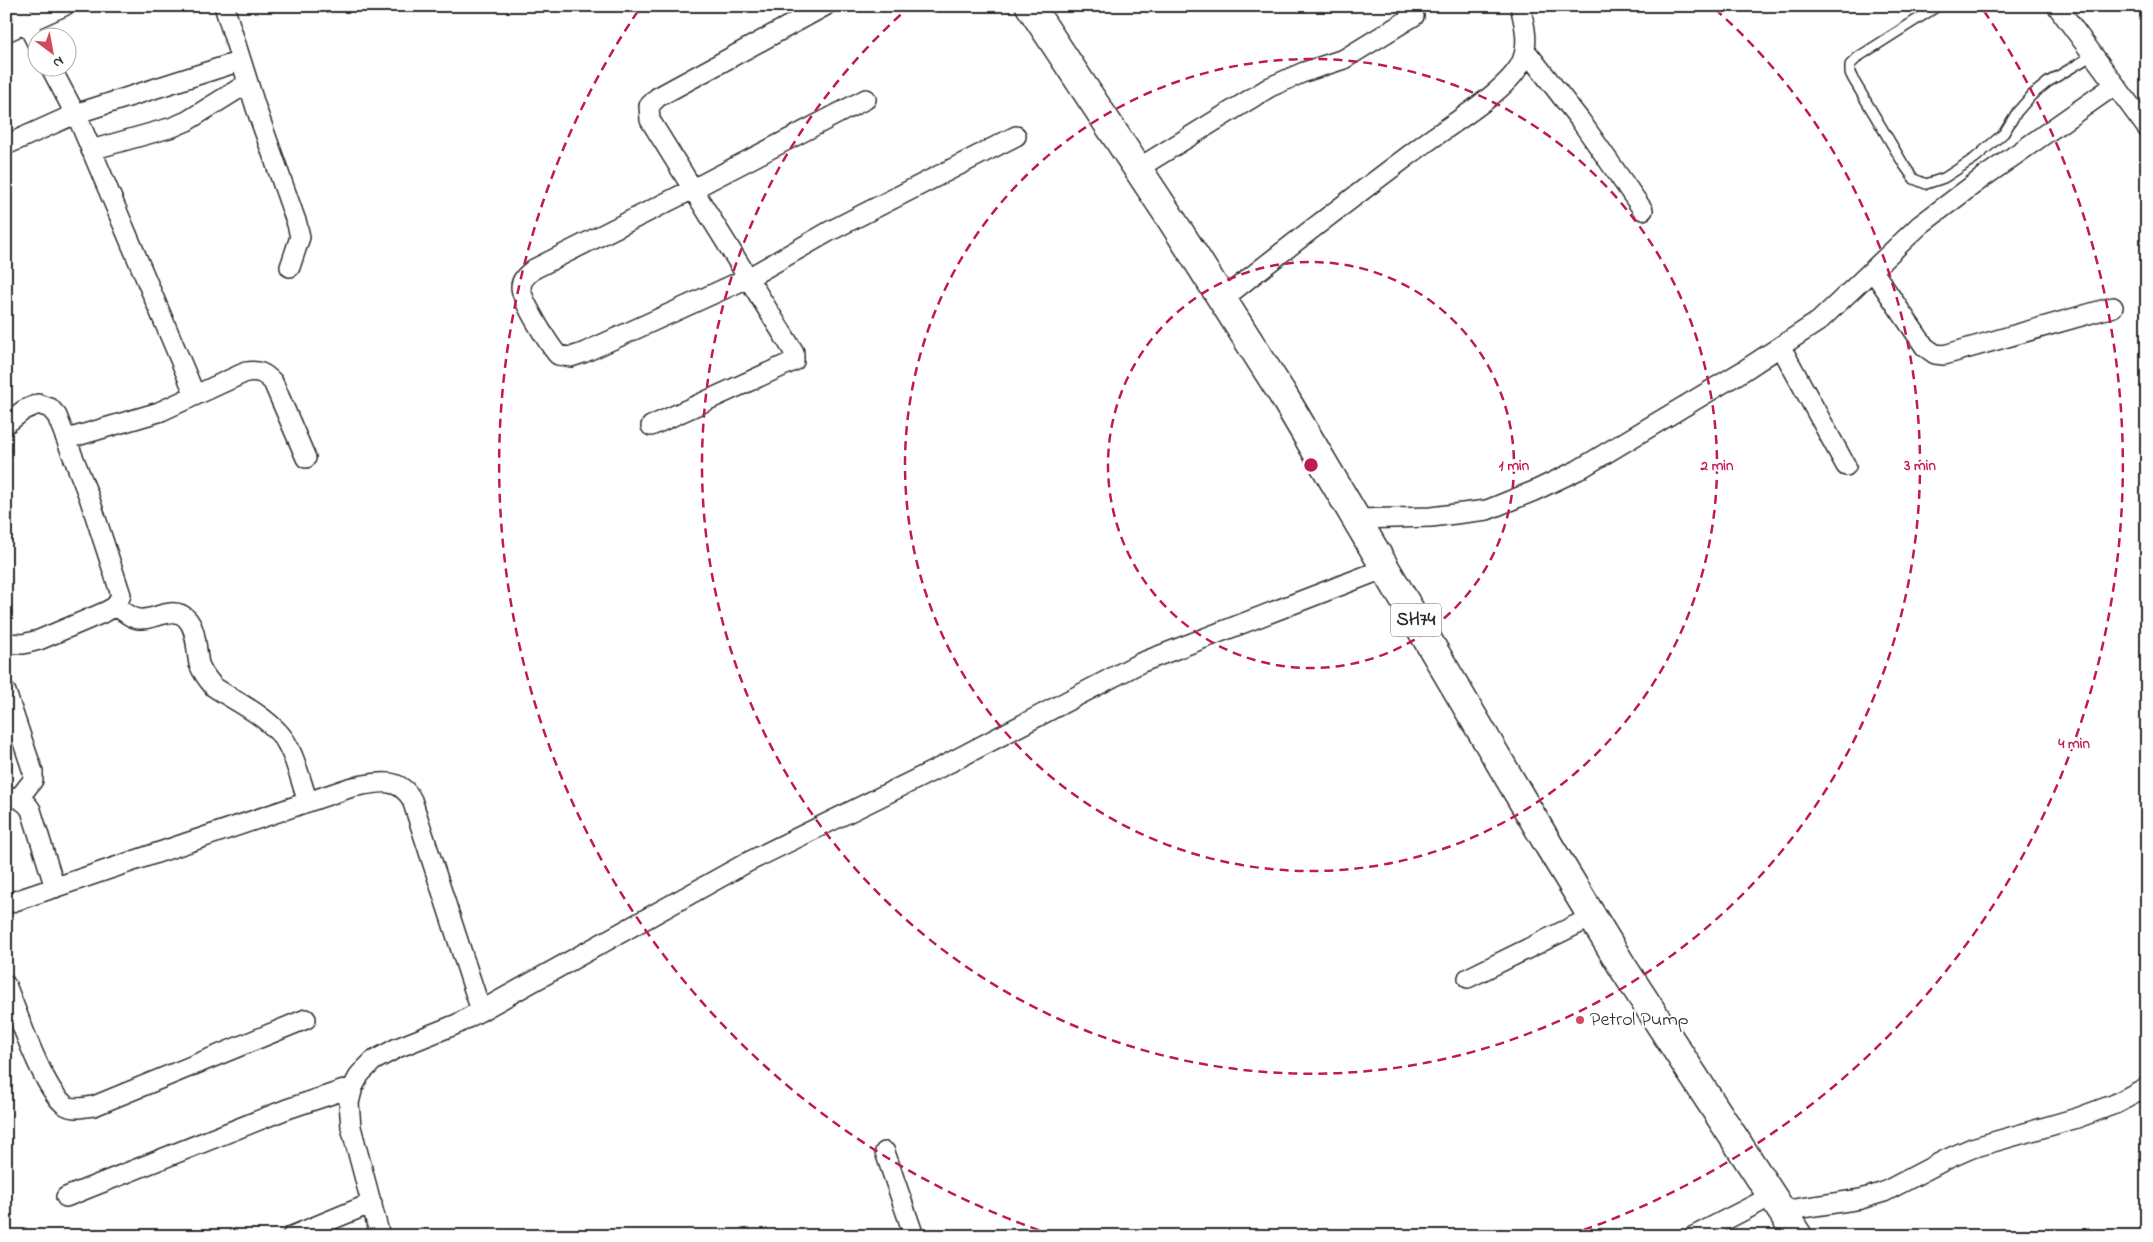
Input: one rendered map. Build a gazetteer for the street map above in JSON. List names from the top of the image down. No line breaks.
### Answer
{"streets":{"highway":["SH74"]},"places":["Petrol Pump"],"north":"bottom right","rings":["1 min","2 min","3 min","4 min"]}
